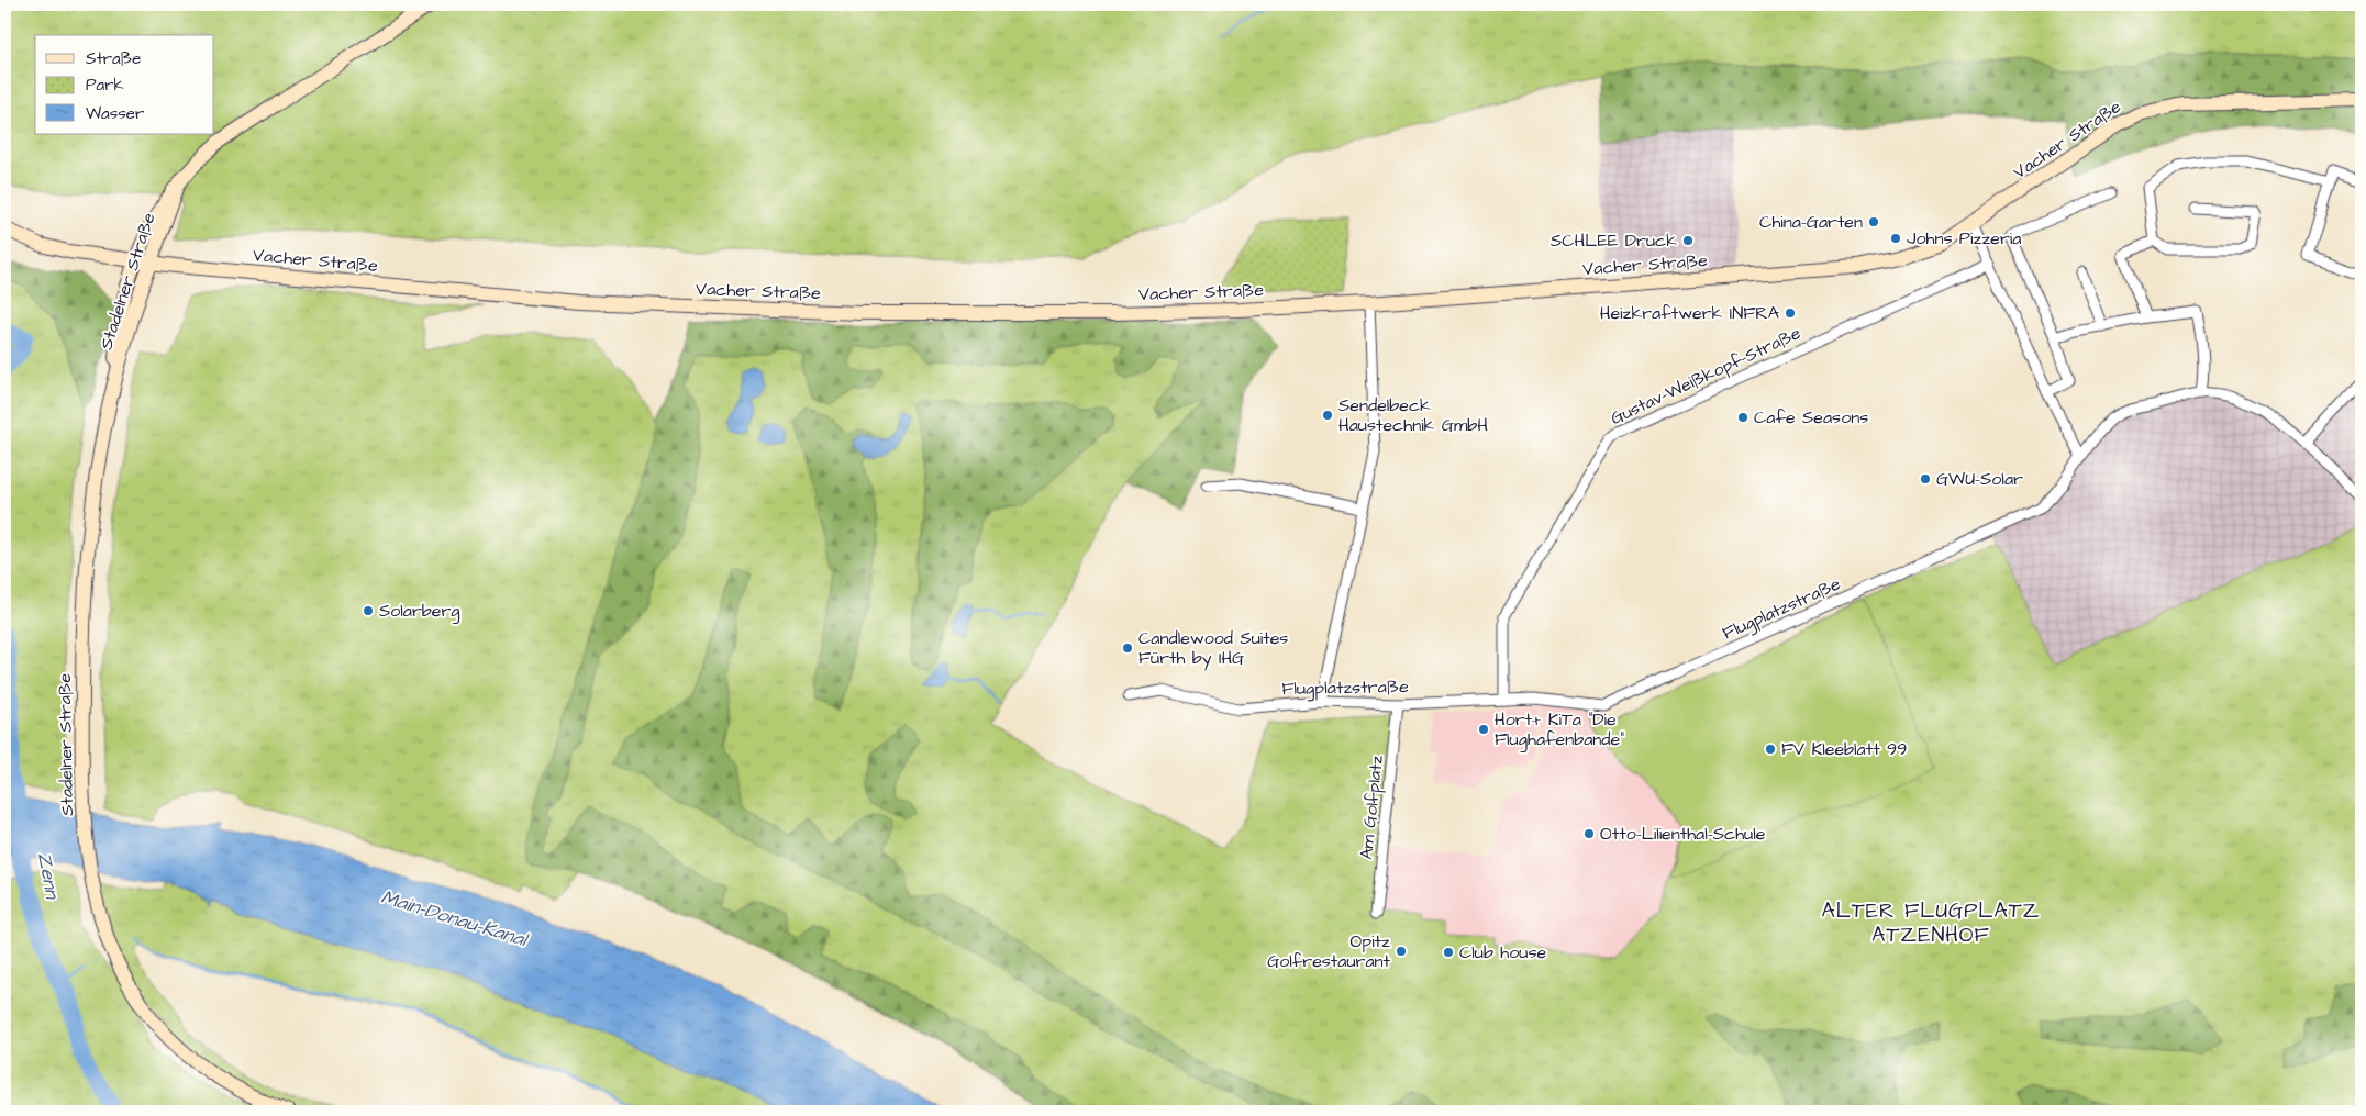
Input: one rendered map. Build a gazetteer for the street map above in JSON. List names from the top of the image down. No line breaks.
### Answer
{"streets":{"street":["Vacher Straße","Stadelner Straße","Gustav-Weißkopf-Straße","Flugplatzstraße","Am Golfplatz"]},"crossings":[["Vacher Straße","Stadelner Straße"],["Gustav-Weißkopf-Straße","Flugplatzstraße"],["Flugplatzstraße","Am Golfplatz"]],"districts":["ALTER FLUGPLATZ ATZENHOF"],"water":["Zenn","Main-Donau-Kanal"],"places":["China-Garten","Johns Pizzeria","SCHLEE Druck","Heizkraftwerk INFRA","Sendelbeck Haustechnik GmbH","Cafe Seasons","GWU-Solar","Solarberg","Candlewood Suites Fürth by IHG","Hort+ KiTa \"Die Flughafenbande\"","FV Kleeblatt 99","Otto-Lilienthal-Schule","Opitz Golfrestaurant","Club house"],"legend":["Straße","Park","Wasser"]}
